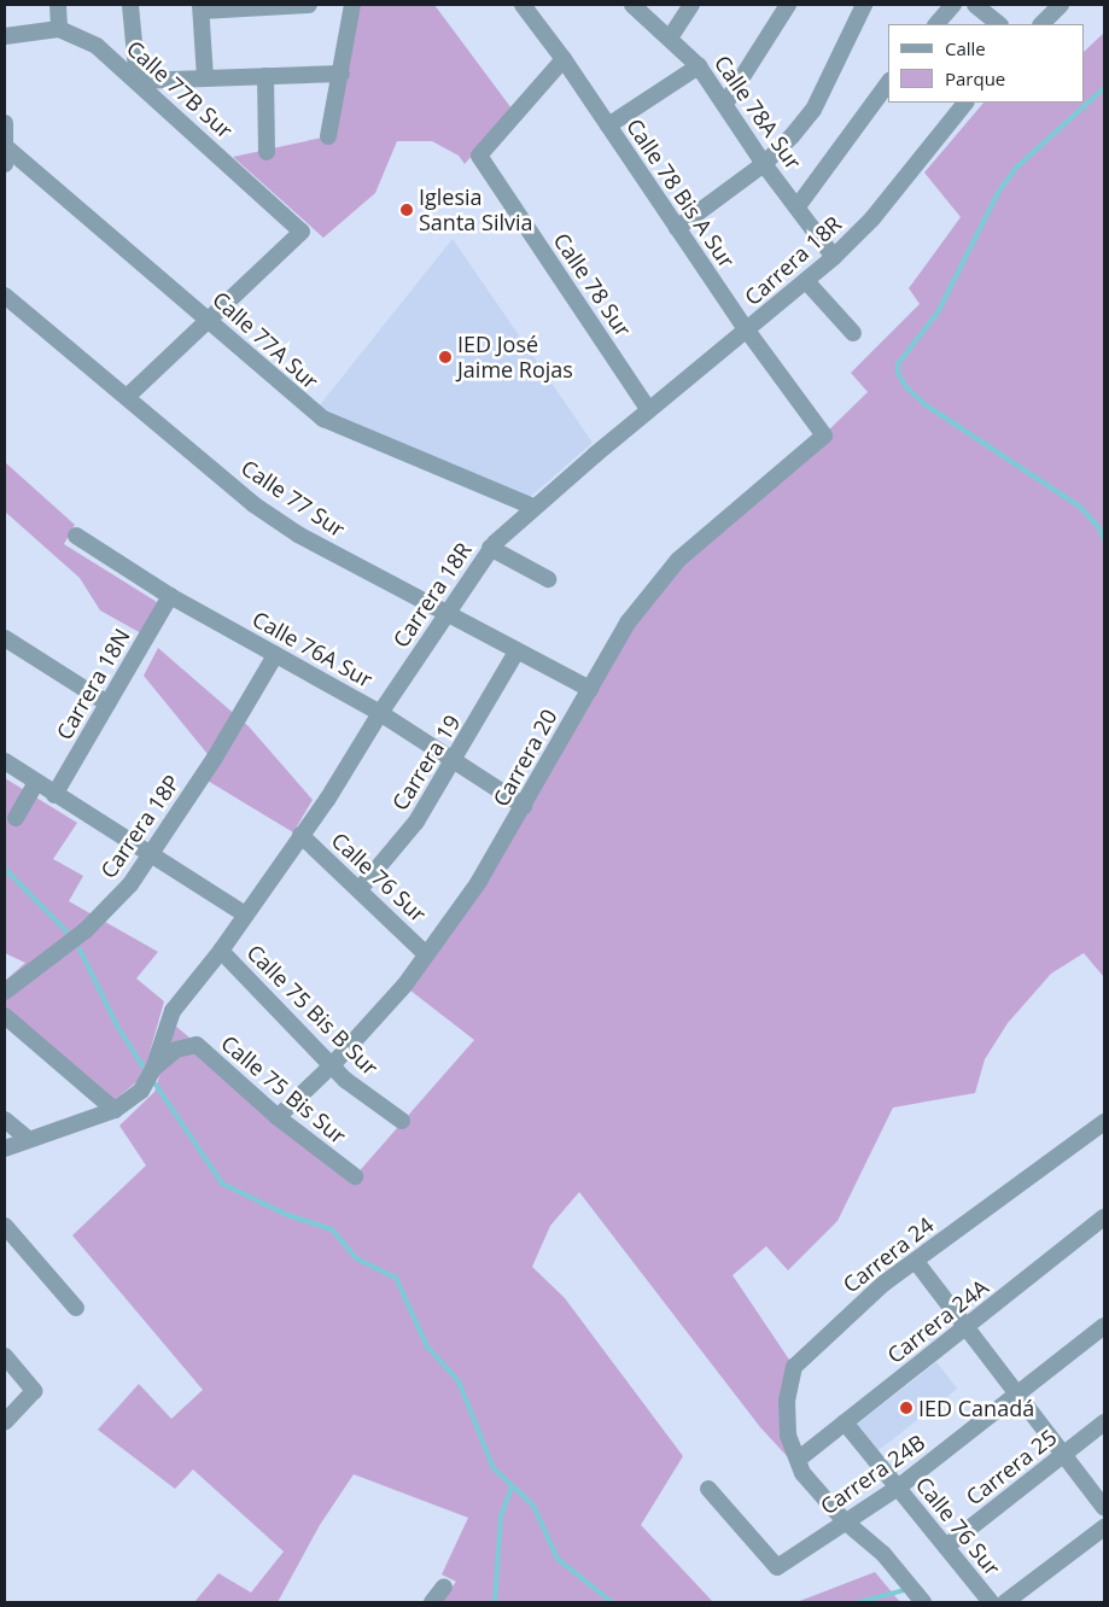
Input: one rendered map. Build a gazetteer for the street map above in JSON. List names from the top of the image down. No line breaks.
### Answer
{"streets":{"street":["Calle 77B Sur","Calle 78A Sur","Calle 78 Bis A Sur","Carrera 18R","Calle 78 Sur","Calle 77A Sur","Calle 77 Sur","Calle 76A Sur","Carrera 18N","Carrera 20","Carrera 19","Carrera 18P","Calle 76 Sur","Calle 75 Bis B Sur","Calle 75 Bis Sur","Carrera 24","Carrera 24A","Carrera 25","Carrera 24B"]},"crossings":[["Calle 77B Sur","Calle 77A Sur"],["Calle 78A Sur","Carrera 18R"],["Calle 78 Bis A Sur","Carrera 18R"],["Calle 78 Bis A Sur","Calle 78 Sur"],["Calle 78 Bis A Sur","Carrera 20"],["Carrera 18R","Calle 78 Sur"],["Carrera 18R","Calle 77A Sur"],["Carrera 18R","Calle 77 Sur"],["Carrera 18R","Calle 76A Sur"],["Carrera 18R","Calle 76 Sur"],["Carrera 18R","Calle 75 Bis B Sur"],["Carrera 18R","Calle 75 Bis Sur"],["Calle 77 Sur","Carrera 20"],["Calle 77 Sur","Carrera 19"],["Calle 76A Sur","Carrera 18N"],["Calle 76A Sur","Carrera 20"],["Calle 76A Sur","Carrera 19"],["Calle 76A Sur","Carrera 18P"],["Carrera 20","Calle 76 Sur"],["Carrera 20","Calle 75 Bis B Sur"],["Carrera 20","Calle 75 Bis Sur"],["Carrera 19","Calle 76 Sur"],["Calle 76 Sur","Carrera 24A"],["Calle 76 Sur","Carrera 25"],["Calle 76 Sur","Carrera 24B"],["Carrera 24","Carrera 24A"]],"places":["Iglesia Santa Silvia","IED José Jaime Rojas","IED Canadá"],"legend":["Calle","Parque"]}
